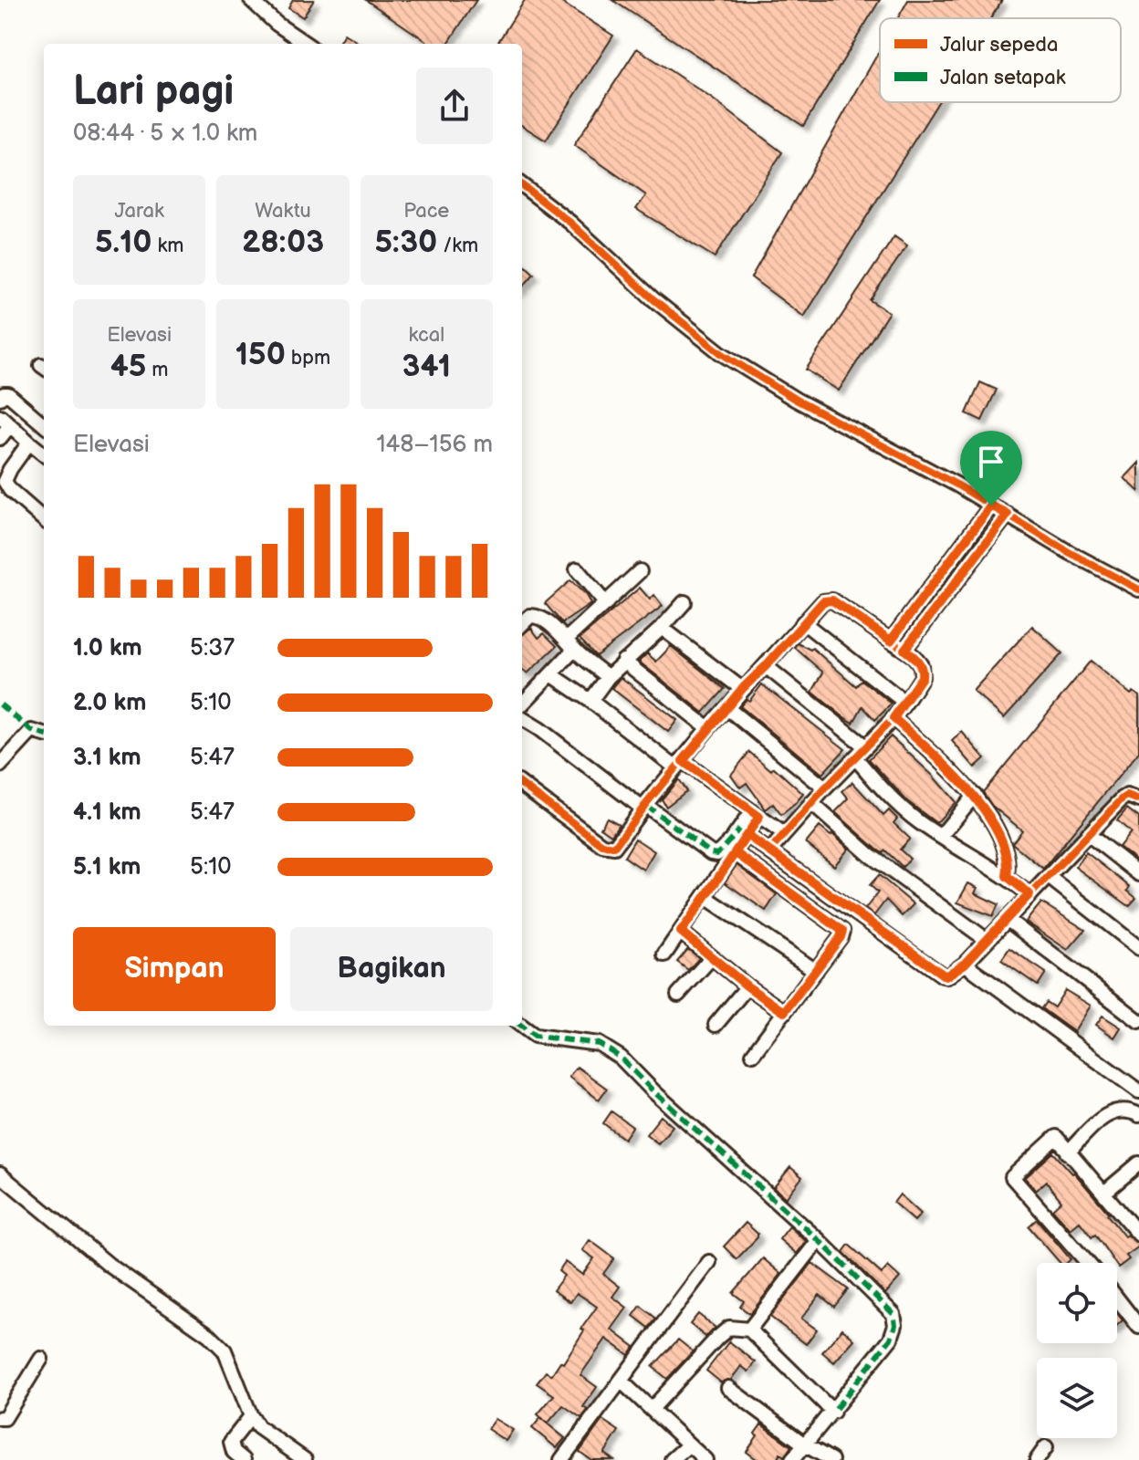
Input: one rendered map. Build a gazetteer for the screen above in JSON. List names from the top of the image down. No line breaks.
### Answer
{"legend":["Jalur sepeda","Jalan setapak"],"page":{"heading":["Lari pagi","08:44 · 5 × 1.0 km"],"stats":[["Jarak","5.10 km"],["Waktu","28:03"],["Pace","5:30 /km"],["Elevasi","45 m"],["150 bpm"],["kcal","341"]],"chart":["Elevasi","148–156 m"],"list":[{"name":"1.0 km","note":"5:37"},{"name":"2.0 km","note":"5:10"},{"name":"3.1 km","note":"5:47"},{"name":"4.1 km","note":"5:47"},{"name":"5.1 km","note":"5:10"}],"buttons":["Simpan","Bagikan"]}}
